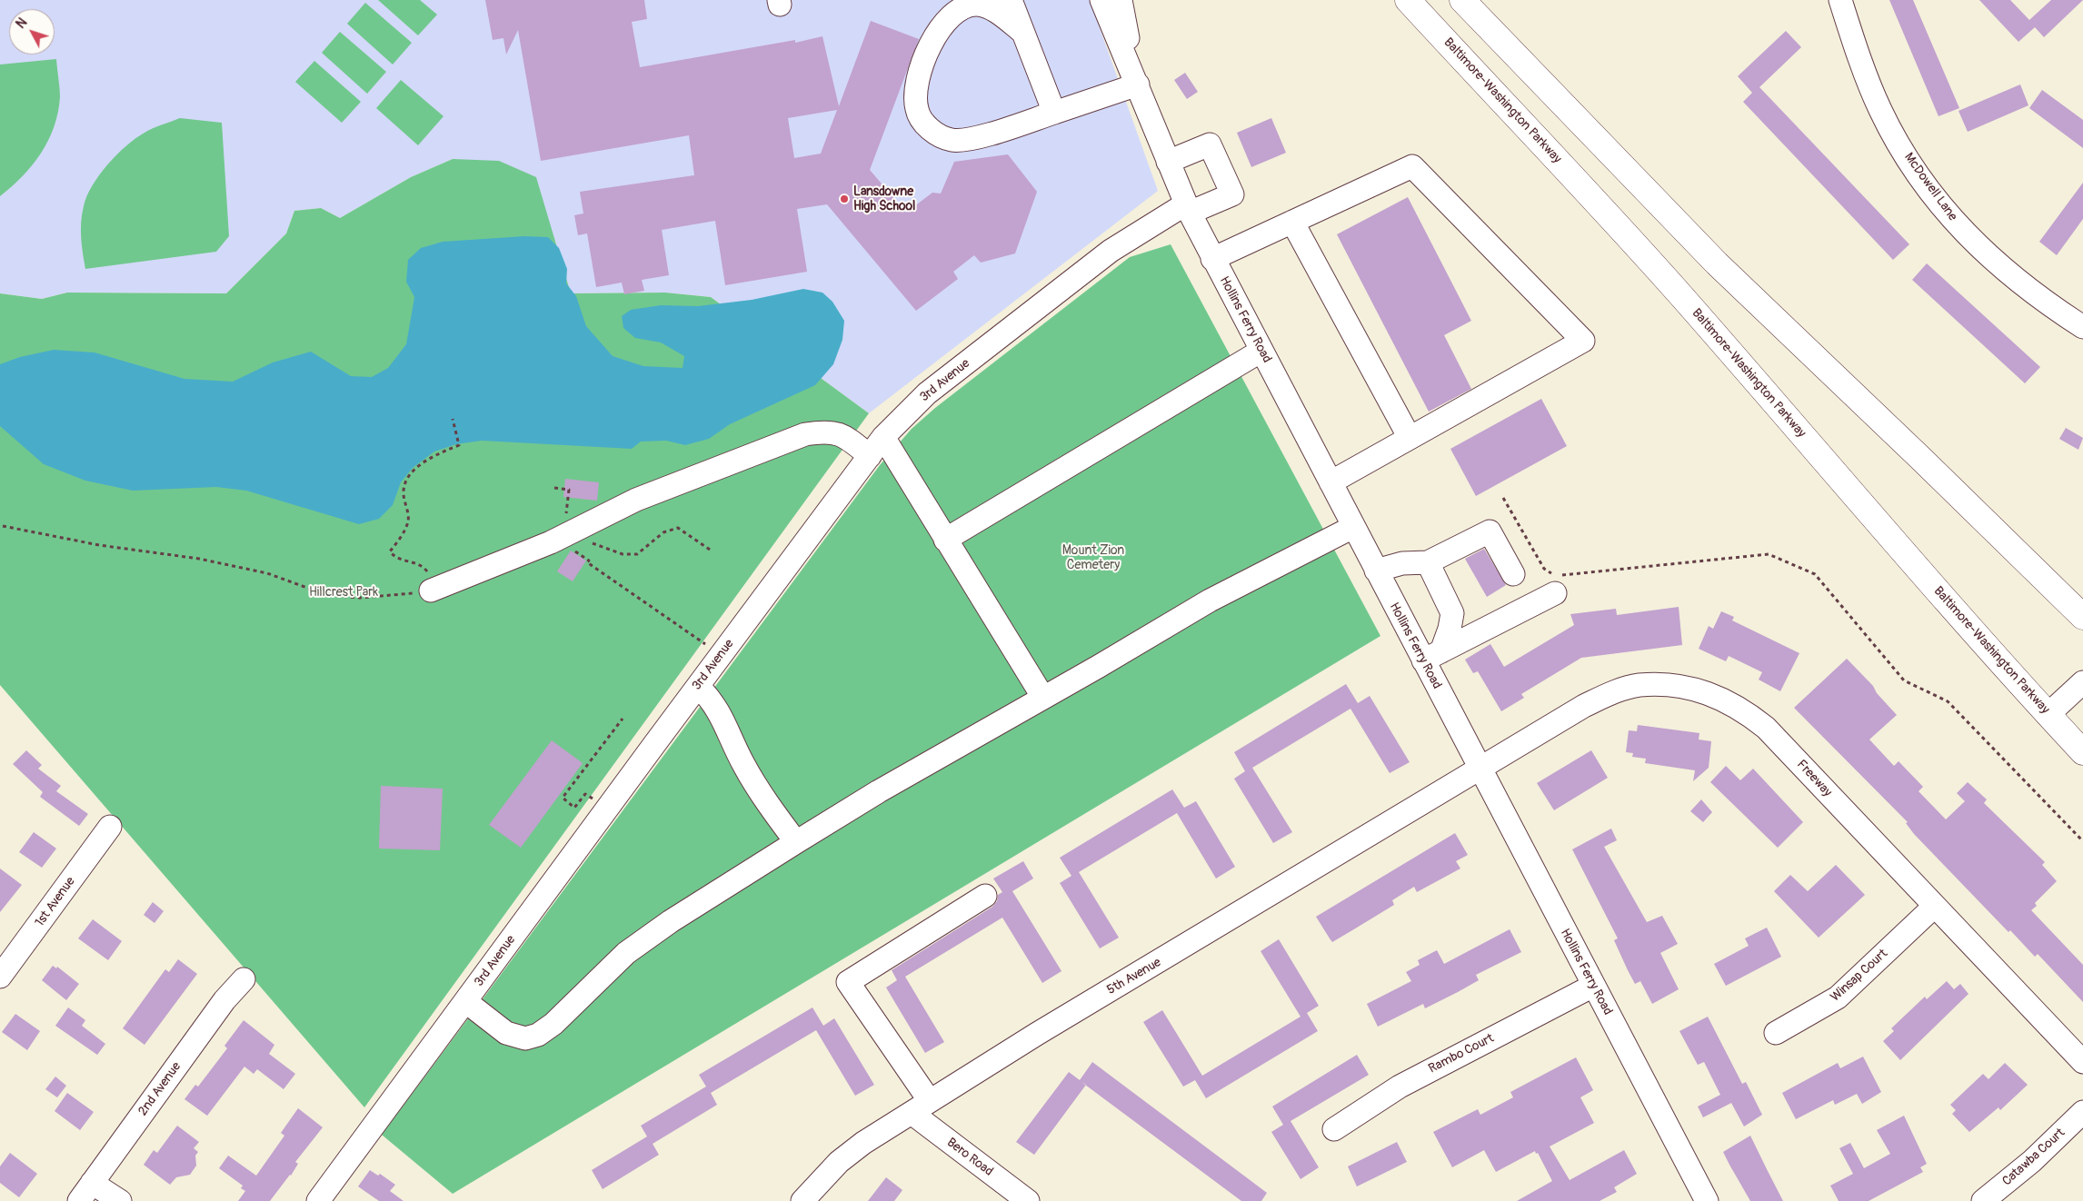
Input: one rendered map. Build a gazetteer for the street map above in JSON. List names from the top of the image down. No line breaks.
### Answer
{"streets":{"highway":["Baltimore-Washington Parkway"],"street":["McDowell Lane","Hollins Ferry Road","3rd Avenue","Freeway","1st Avenue","Winsap Court","5th Avenue","Rambo Court","2nd Avenue","Bero Road","Catawba Court"]},"crossings":[["Hollins Ferry Road","3rd Avenue"],["Hollins Ferry Road","Freeway"],["Hollins Ferry Road","5th Avenue"],["Hollins Ferry Road","Rambo Court"],["Freeway","Winsap Court"],["Freeway","5th Avenue"],["5th Avenue","Bero Road"]],"parks":["Mount Zion Cemetery","Hillcrest Park"],"places":["Lansdowne High School"],"north":"top left"}
